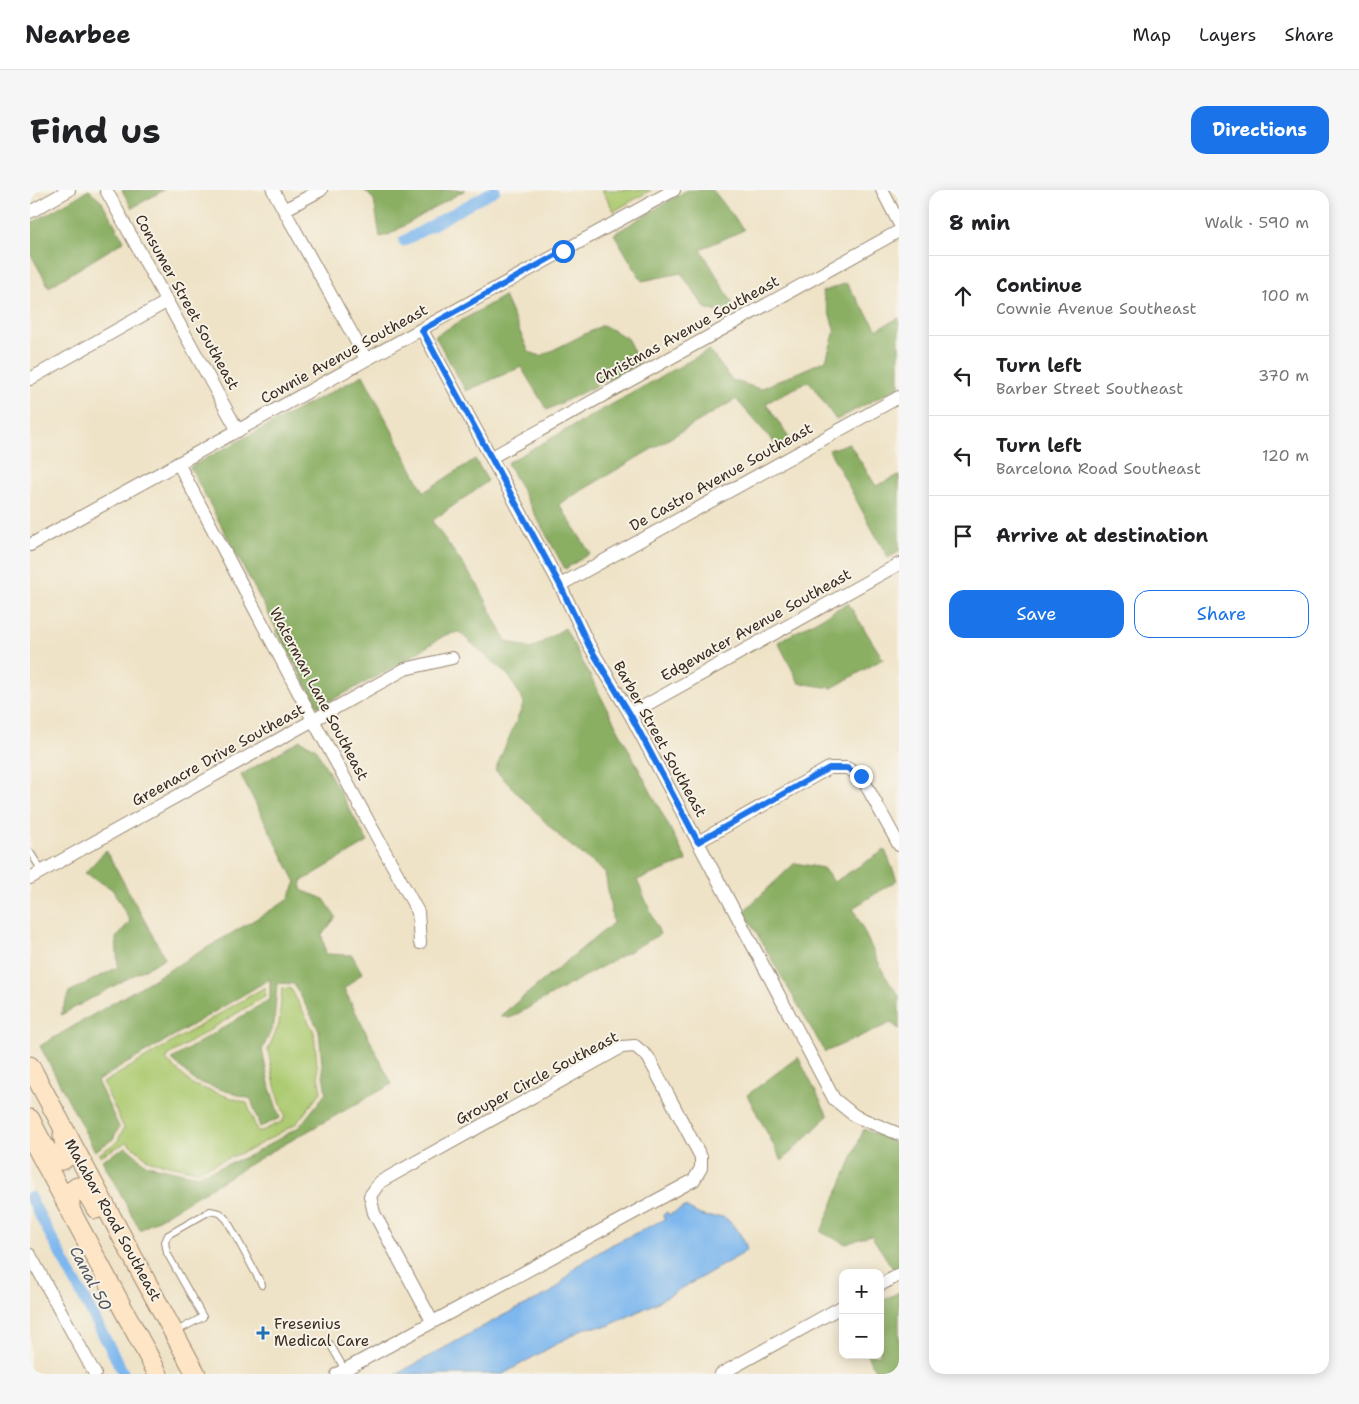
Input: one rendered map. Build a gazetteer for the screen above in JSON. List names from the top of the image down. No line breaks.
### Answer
{"streets":{"main road":["Malabar Road Southeast"],"street":["Consumer Street Southeast","Christmas Avenue Southeast","Cownie Avenue Southeast","De Castro Avenue Southeast","Edgewater Avenue Southeast","Waterman Lane Southeast","Barber Street Southeast","Greenacre Drive Southeast","Grouper Circle Southeast"]},"crossings":[["Consumer Street Southeast","Cownie Avenue Southeast"],["Christmas Avenue Southeast","Barber Street Southeast"],["Cownie Avenue Southeast","Waterman Lane Southeast"],["Cownie Avenue Southeast","Barber Street Southeast"],["De Castro Avenue Southeast","Barber Street Southeast"],["Edgewater Avenue Southeast","Barber Street Southeast"],["Waterman Lane Southeast","Greenacre Drive Southeast"]],"water":["Canal 50"],"places":{"health":["Fresenius Medical Care"]},"page":{"header":"Nearbee","nav":["Map","Layers","Share"],"buttons":["Directions",["Save","Share"]],"title":"Find us","heading":["8 min","Walk · 590 m"],"list":[["Continue","Cownie Avenue Southeast","100 m"],["Turn left","Barber Street Southeast","370 m"],["Turn left","Barcelona Road Southeast","120 m"],"Arrive at destination"],"map_buttons":["+","−"]}}
